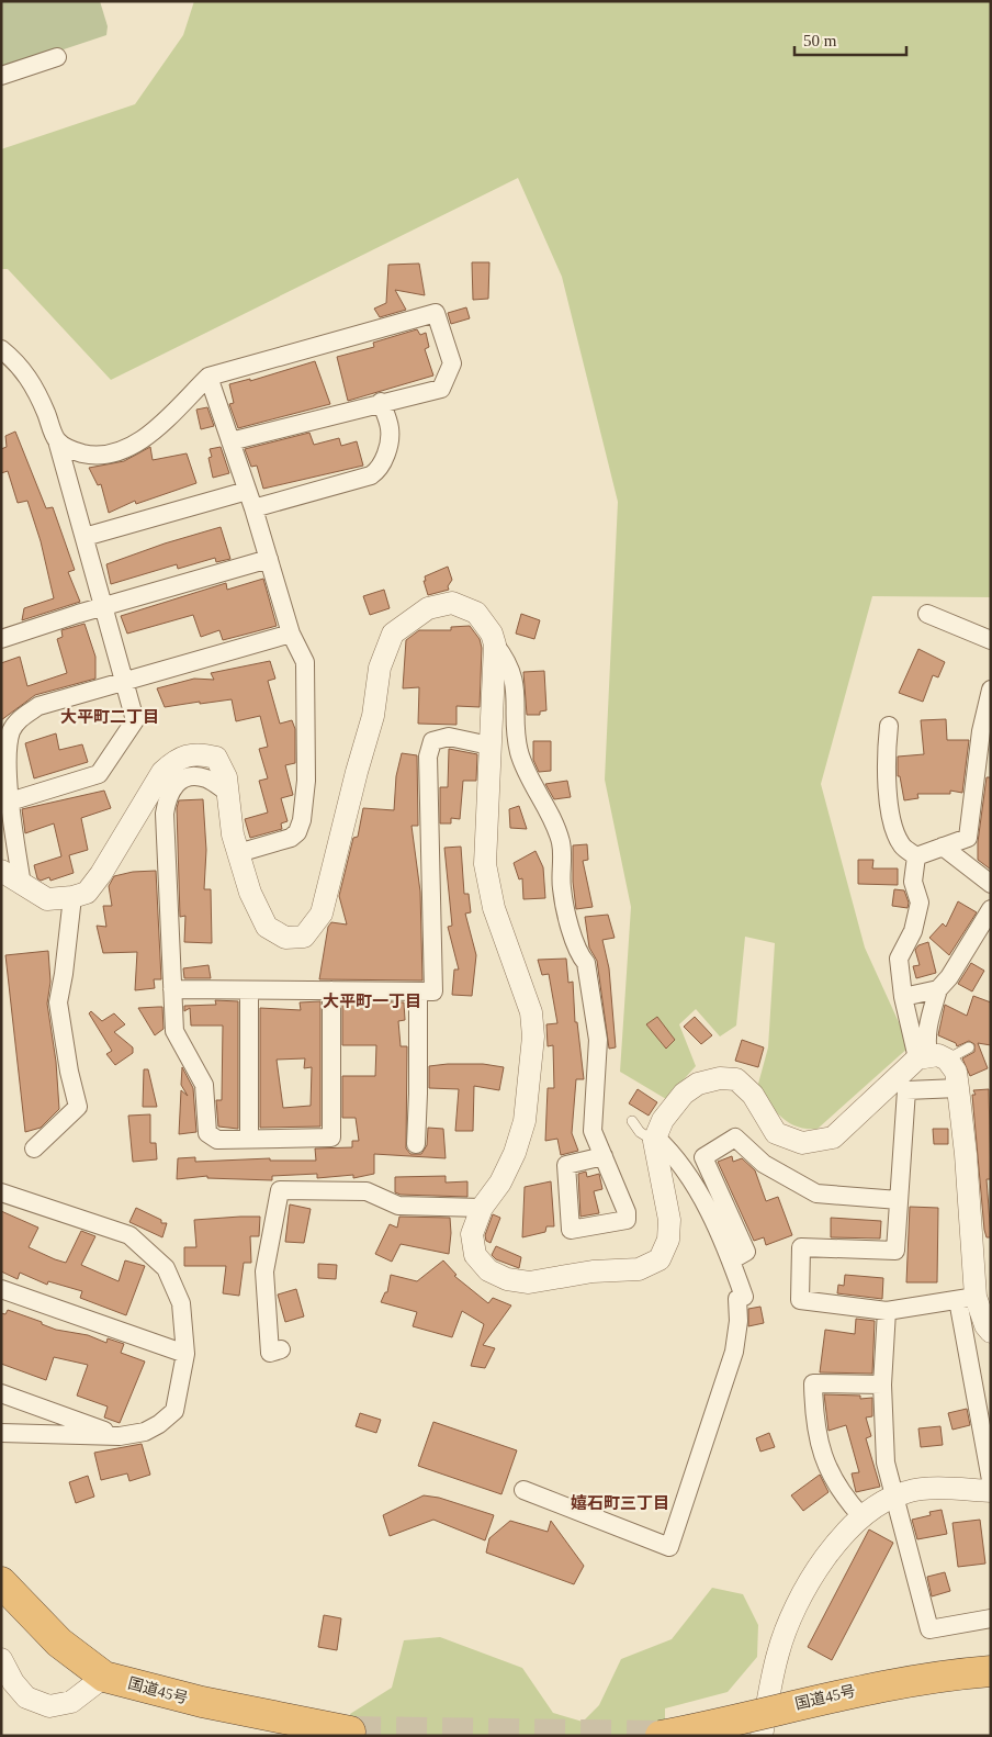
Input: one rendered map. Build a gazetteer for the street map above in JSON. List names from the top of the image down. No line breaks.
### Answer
{"streets":{"highway":["国道45号"]},"districts":["大平町二丁目","大平町一丁目","嬉石町三丁目"],"scale_bar":"50 m"}
